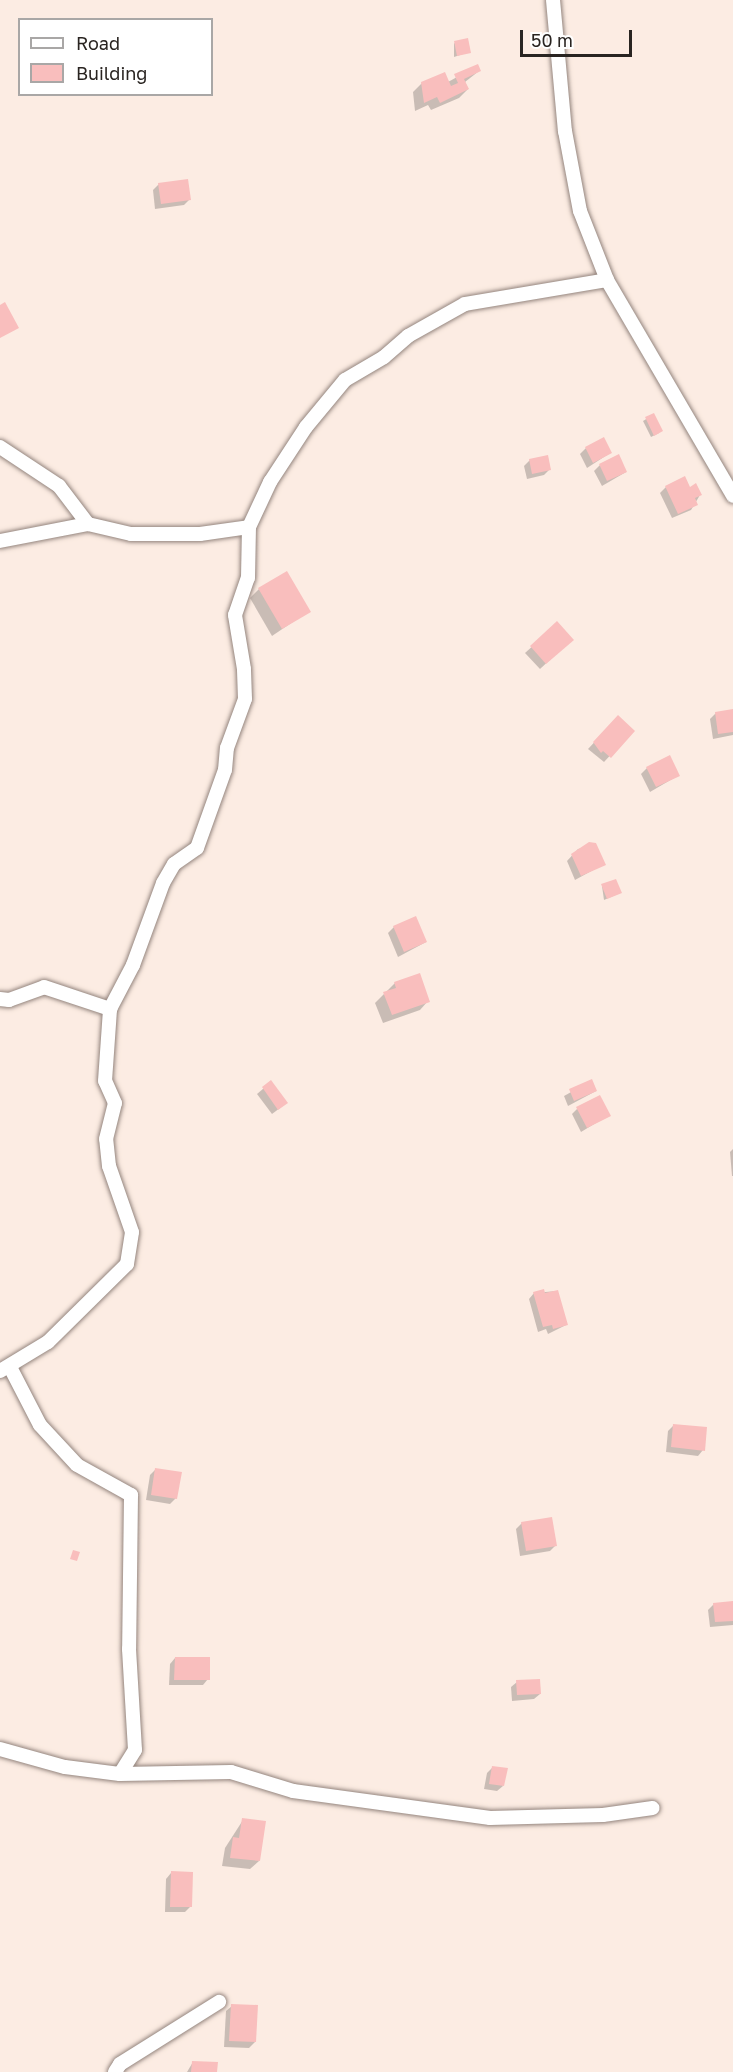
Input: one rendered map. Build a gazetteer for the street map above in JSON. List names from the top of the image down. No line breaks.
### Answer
{"legend":["Road","Building"],"scale_bar":"50 m"}
